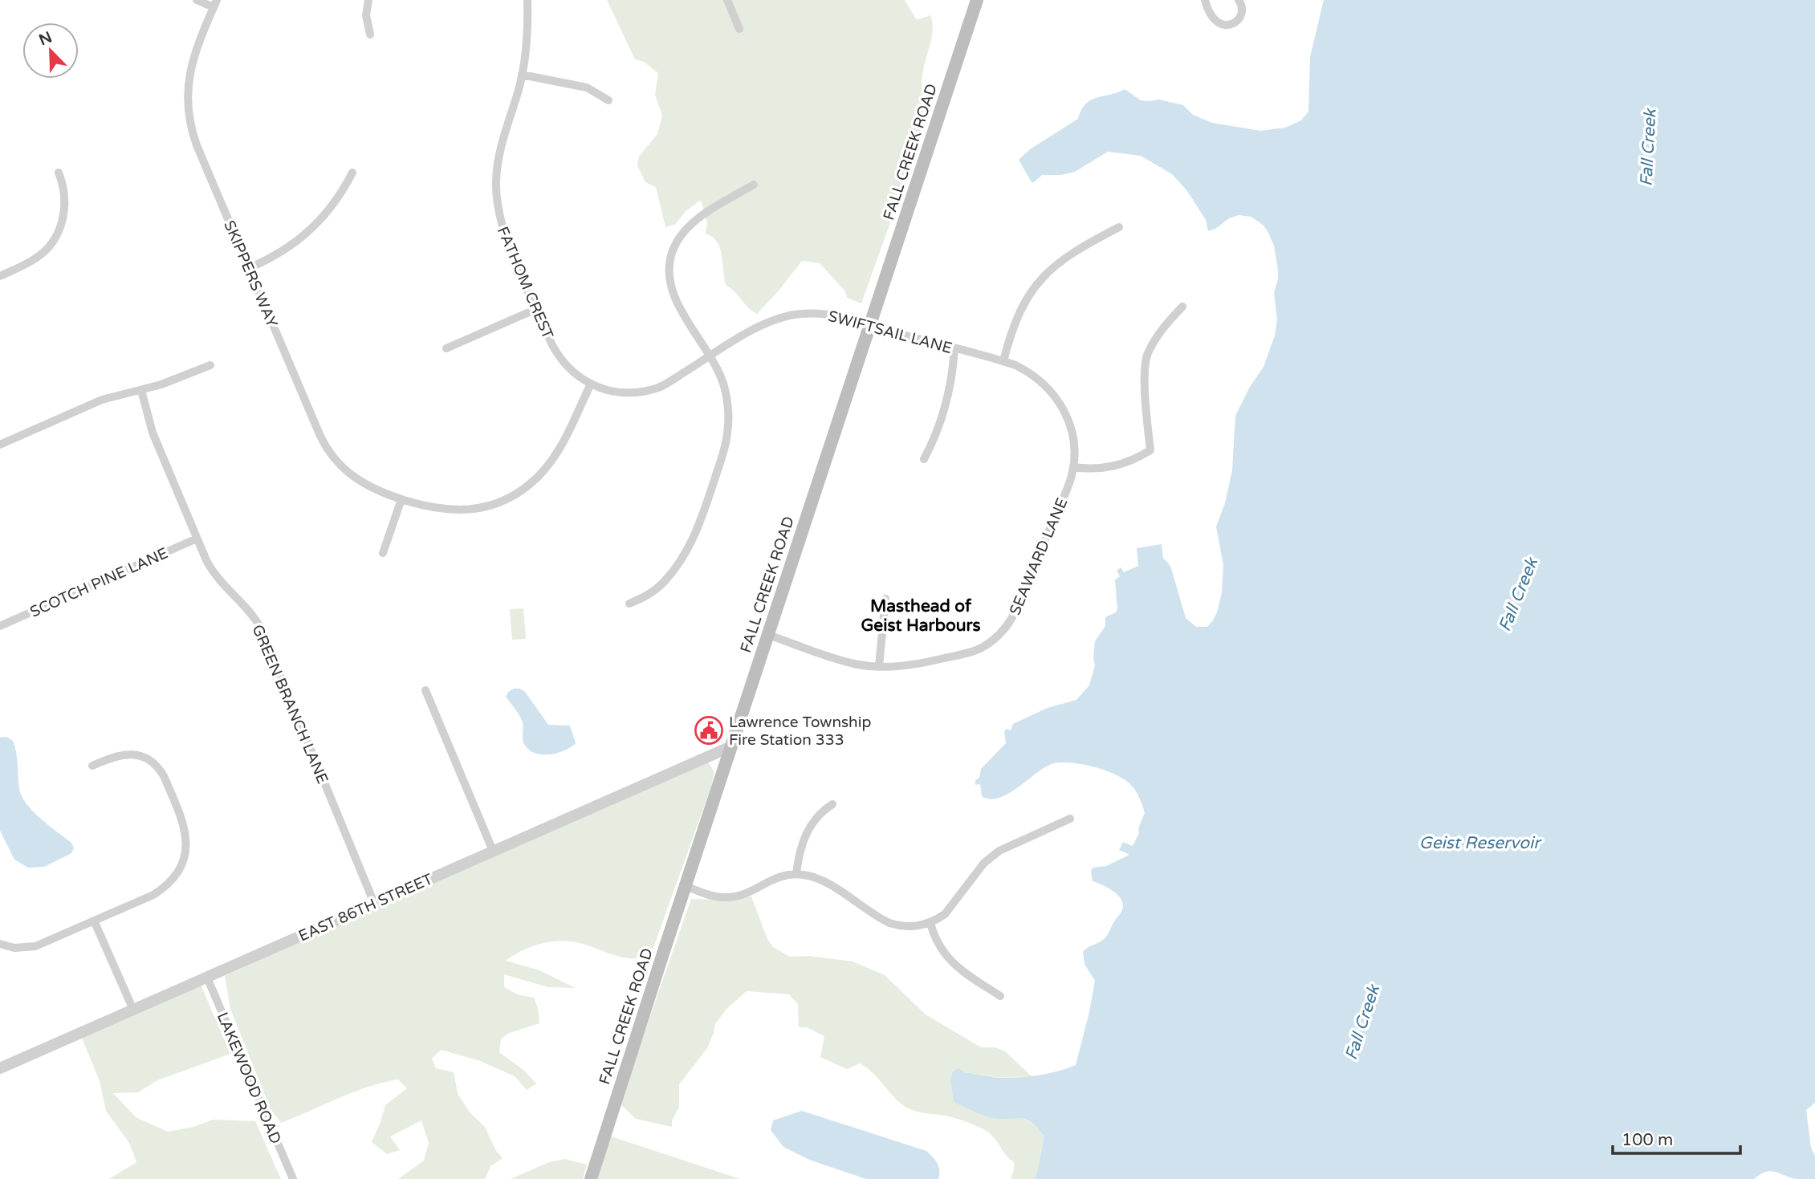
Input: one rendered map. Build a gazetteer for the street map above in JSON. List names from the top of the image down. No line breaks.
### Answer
{"streets":{"main road":["FALL CREEK ROAD"],"street":["SKIPPERS WAY","FATHOM CREST","SWIFTSAIL LANE","SEAWARD LANE","SCOTCH PINE LANE","GREEN BRANCH LANE","EAST 86TH STREET","LAKEWOOD ROAD"]},"crossings":[["FALL CREEK ROAD","SWIFTSAIL LANE"],["FALL CREEK ROAD","SEAWARD LANE"],["FALL CREEK ROAD","EAST 86TH STREET"],["SKIPPERS WAY","FATHOM CREST"],["SKIPPERS WAY","SWIFTSAIL LANE"],["FATHOM CREST","SWIFTSAIL LANE"],["SWIFTSAIL LANE","SEAWARD LANE"],["SCOTCH PINE LANE","GREEN BRANCH LANE"],["GREEN BRANCH LANE","EAST 86TH STREET"],["EAST 86TH STREET","LAKEWOOD ROAD"]],"districts":["Masthead of Geist Harbours"],"water":["Fall Creek","Geist Reservoir"],"places":{"public building":["Lawrence Township Fire Station 333"]},"scale_bar":"100 m","north":"top left"}
